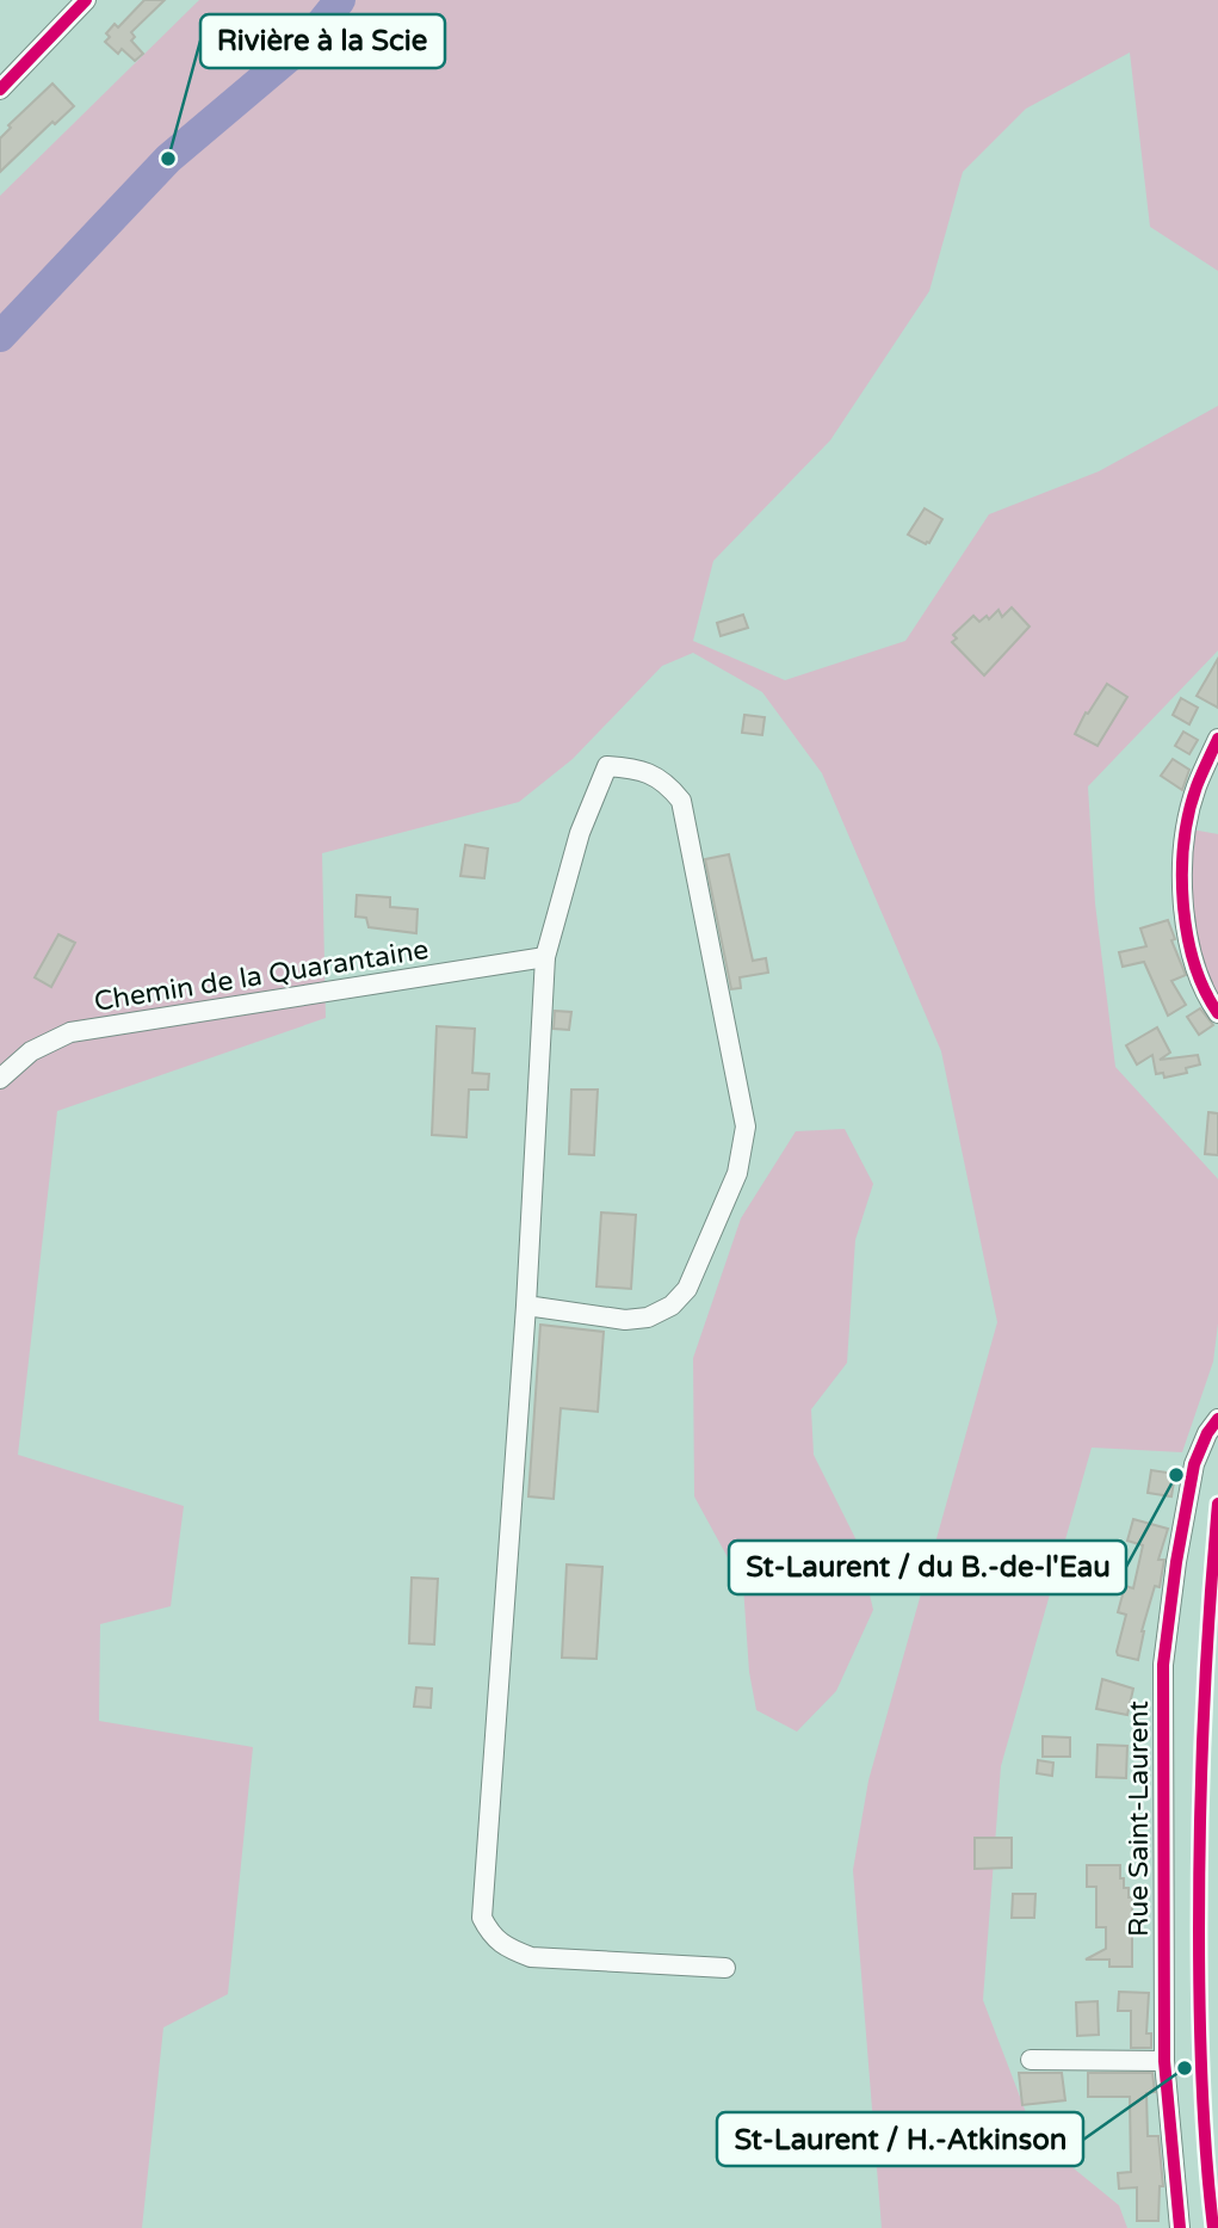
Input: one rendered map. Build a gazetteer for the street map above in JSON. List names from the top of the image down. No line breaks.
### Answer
{"streets":{"street":["Chemin de la Quarantaine","Rue Saint-Laurent"]},"places":["Rivière à la Scie","St-Laurent / du B.-de-l'Eau","St-Laurent / H.-Atkinson"]}
